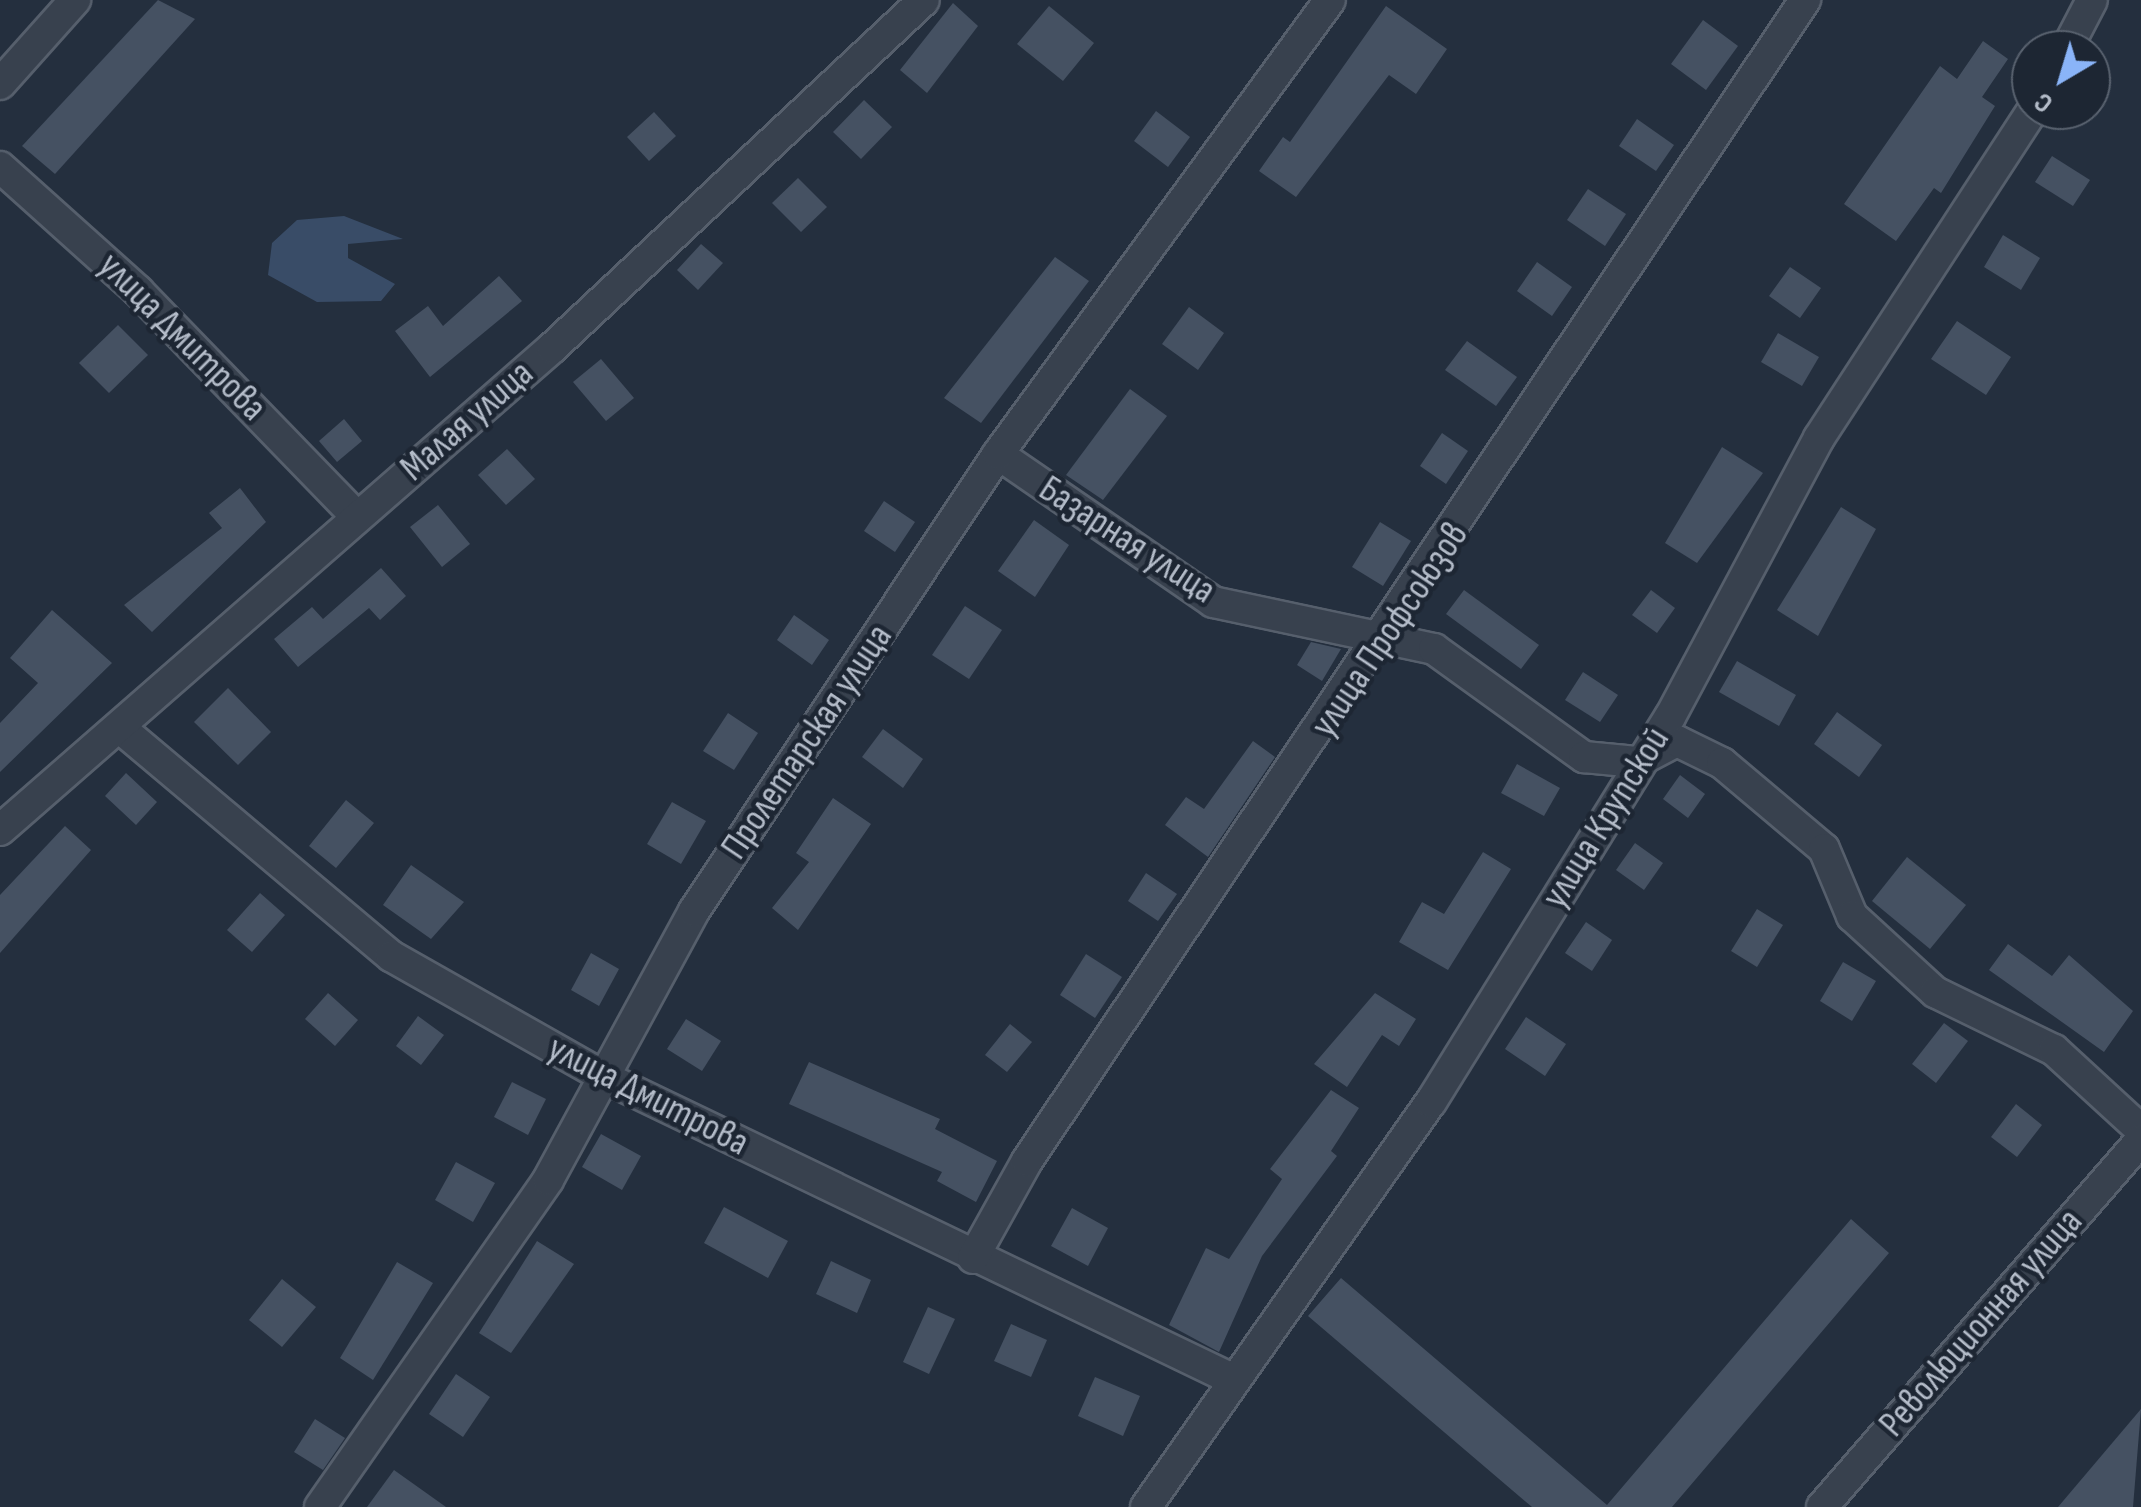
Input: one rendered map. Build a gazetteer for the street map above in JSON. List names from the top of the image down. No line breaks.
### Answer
{"streets":{"street":["улица Дмитрова","Малая улица","Базарная улица","улица Профсоюзов","Пролетарская улица","улица Крупской","Революционная улица"]},"crossings":[["улица Дмитрова","Малая улица"],["улица Дмитрова","улица Профсоюзов"],["улица Дмитрова","Пролетарская улица"],["улица Дмитрова","улица Крупской"],["Базарная улица","улица Профсоюзов"],["Базарная улица","Пролетарская улица"],["Базарная улица","улица Крупской"]],"north":"bottom left"}
